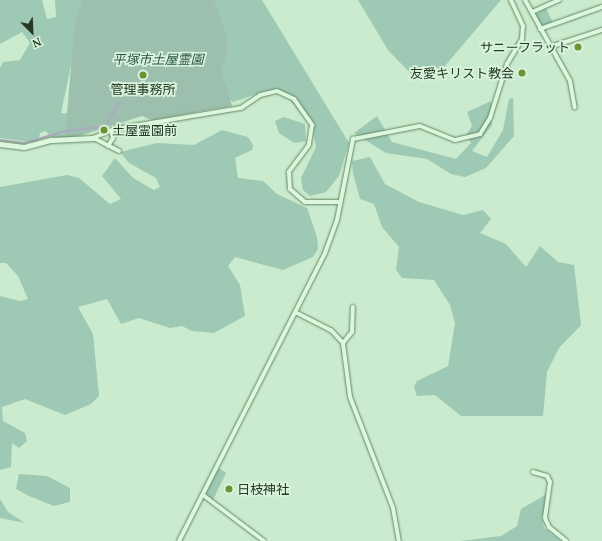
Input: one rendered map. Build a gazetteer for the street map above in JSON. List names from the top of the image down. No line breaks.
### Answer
{"parks":["平塚市土屋霊園"],"places":["サニーフラット","友愛キリスト教会","管理事務所","土屋霊園前","日枝神社"],"north":"bottom right"}
